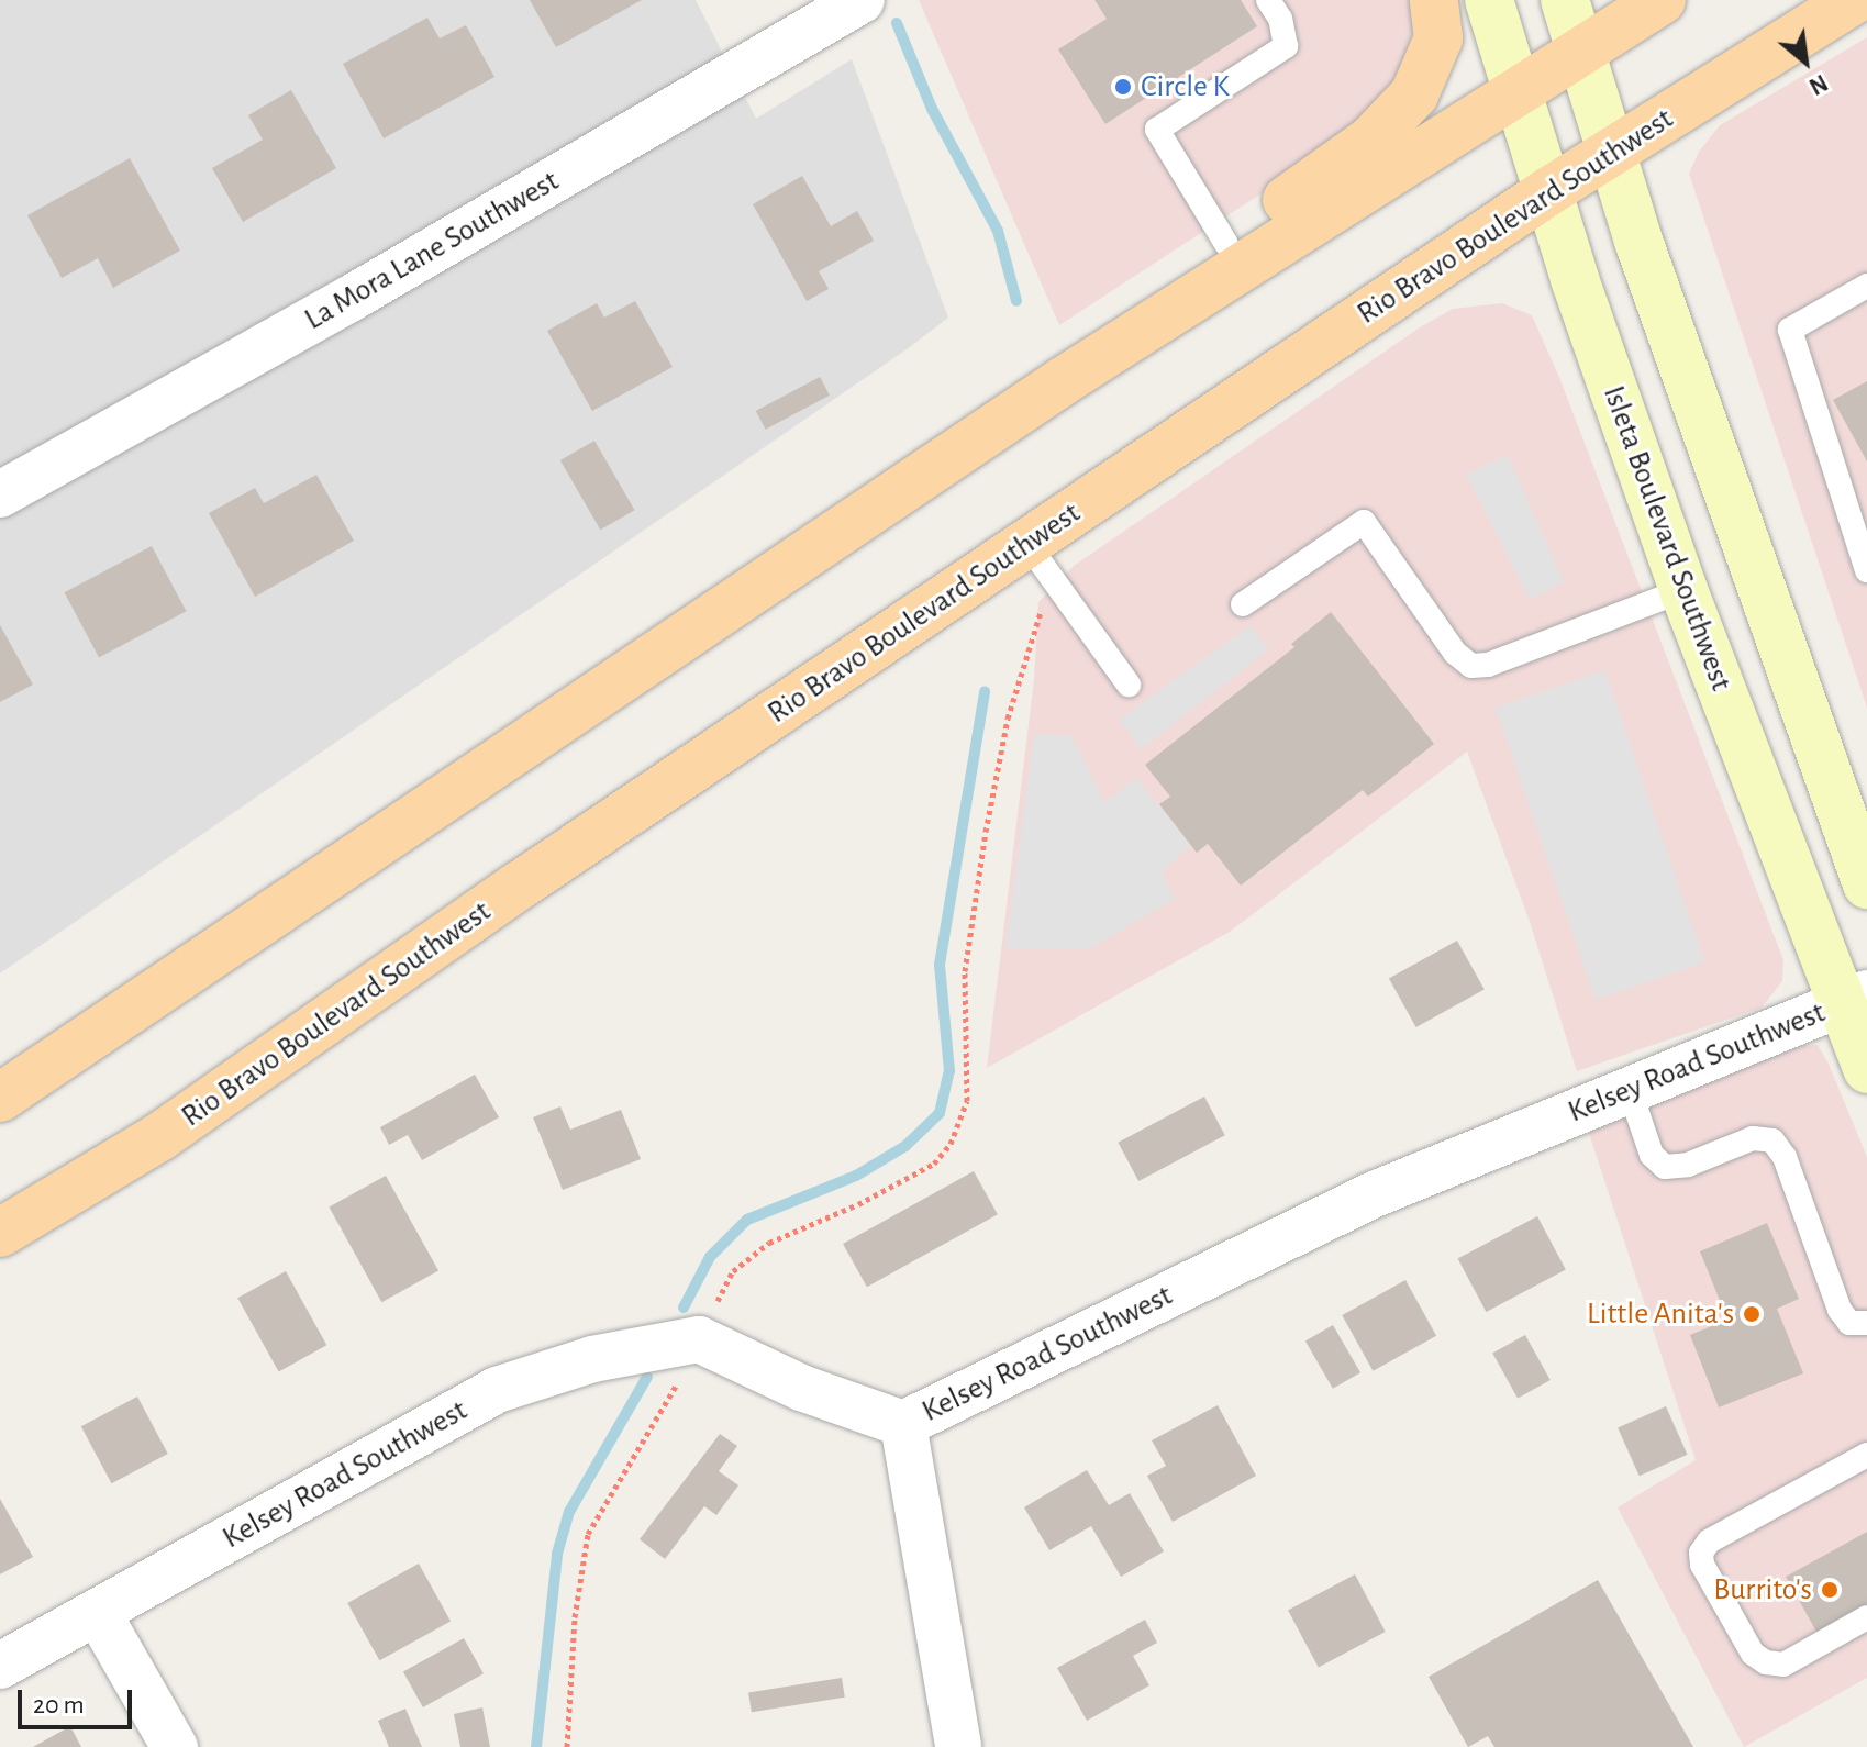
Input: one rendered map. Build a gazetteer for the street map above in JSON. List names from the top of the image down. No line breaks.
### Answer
{"streets":{"main road":["Rio Bravo Boulevard Southwest","Isleta Boulevard Southwest"],"street":["La Mora Lane Southwest","Kelsey Road Southwest"]},"crossings":[["Rio Bravo Boulevard Southwest","Isleta Boulevard Southwest"],["Isleta Boulevard Southwest","Kelsey Road Southwest"]],"places":["Circle K","Little Anita's","Burrito's"],"scale_bar":"20 m","north":"bottom right"}
